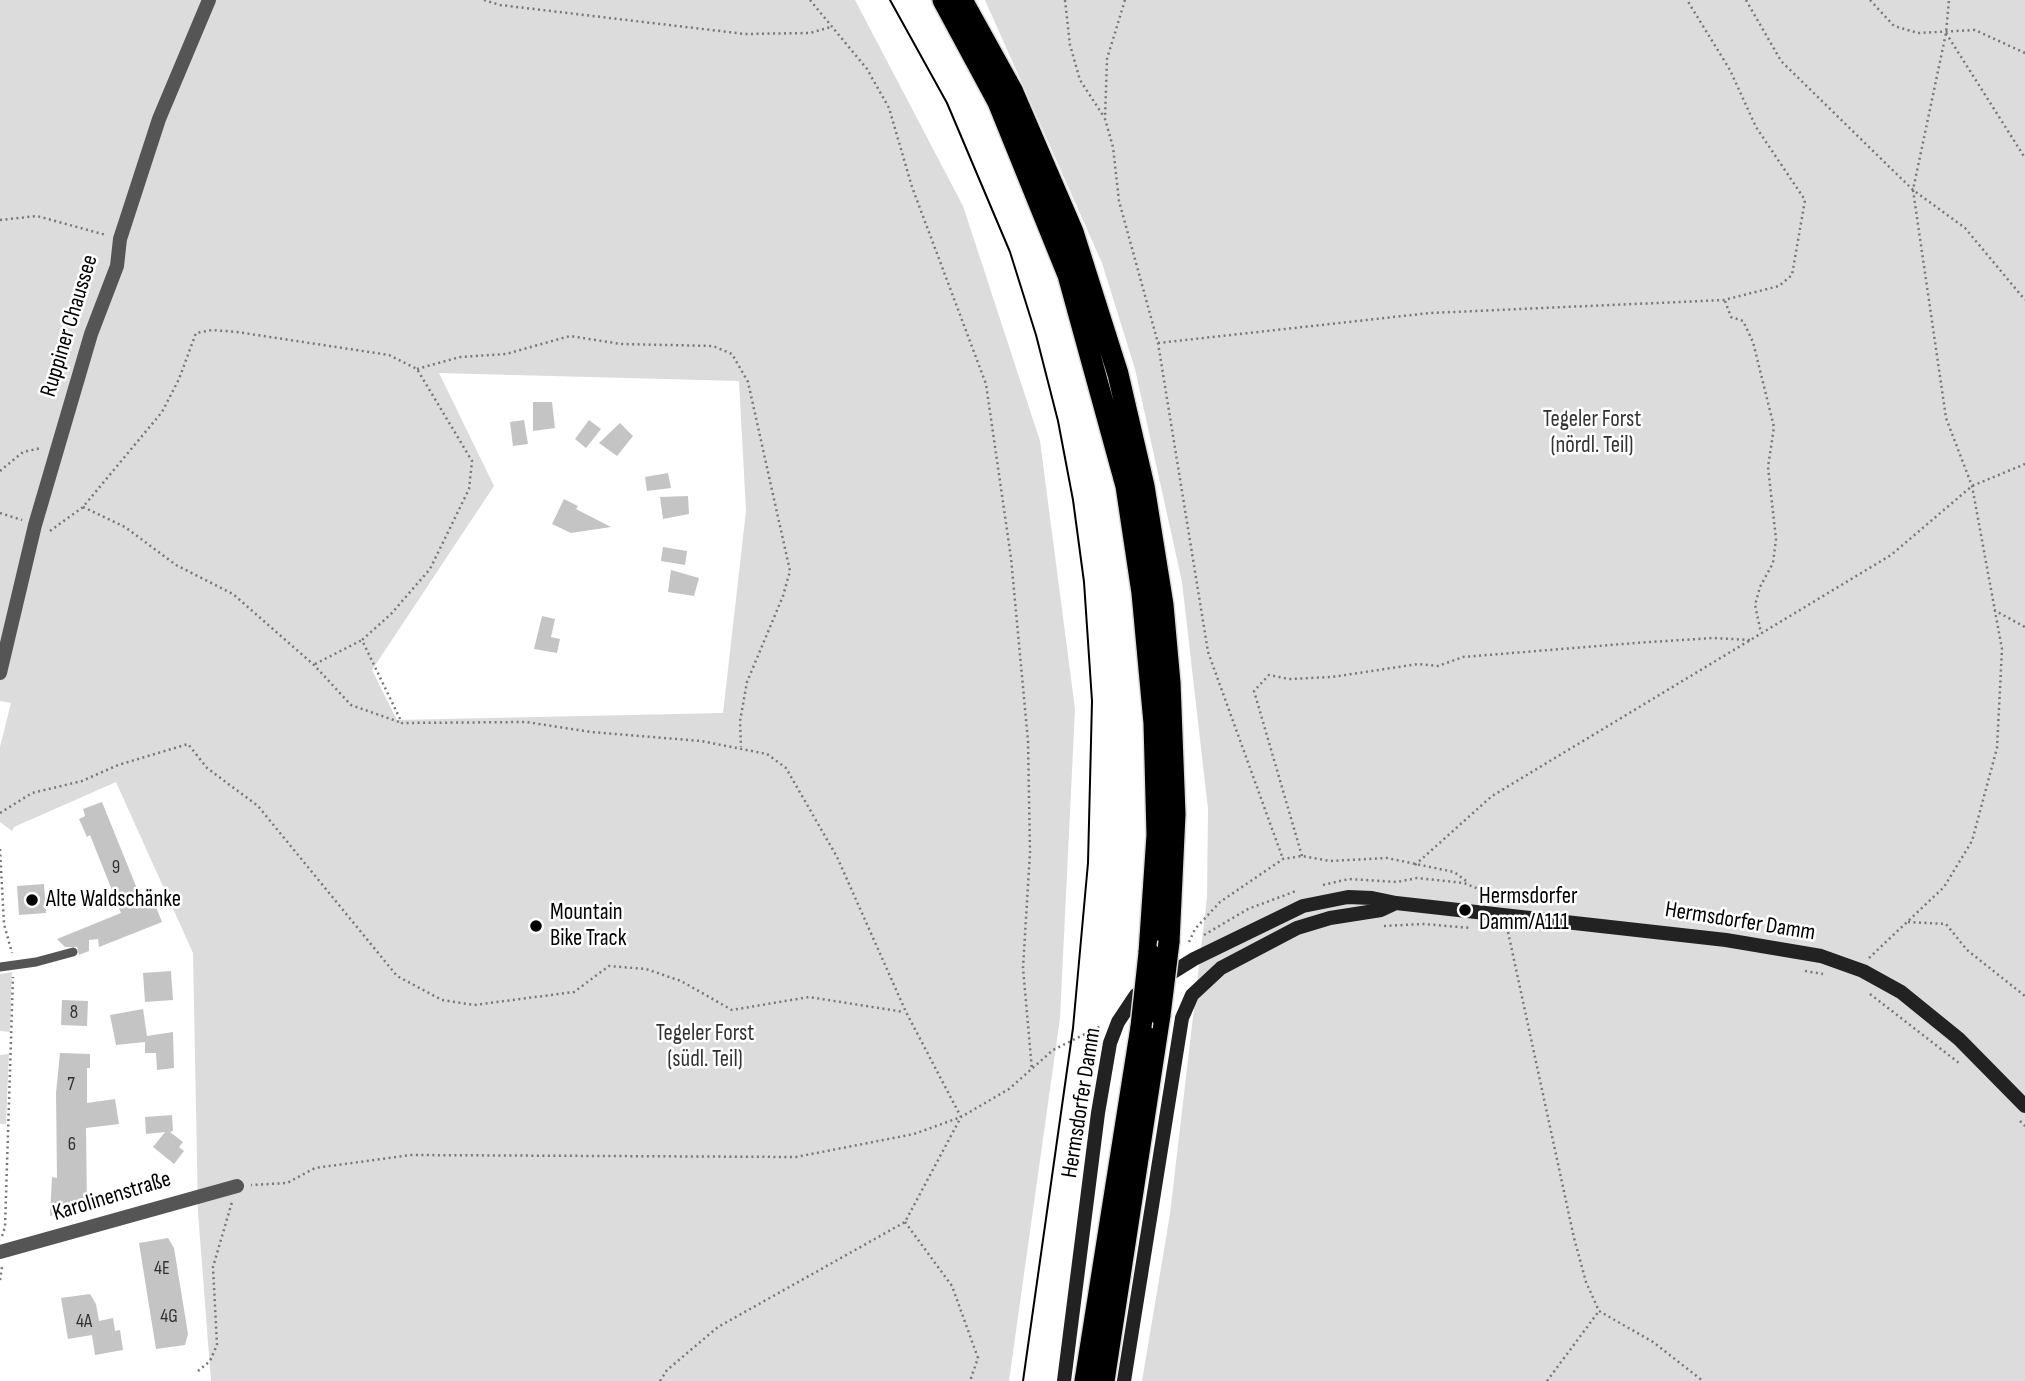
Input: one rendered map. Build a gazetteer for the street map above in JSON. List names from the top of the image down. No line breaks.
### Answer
{"streets":{"main road":["Hermsdorfer Damm"],"street":["Ruppiner Chaussee","Karolinenstraße"]},"parks":["Tegeler Forst (nördl. Teil)","Tegeler Forst (südl. Teil)"],"places":["Alte Waldschänke","Hermsdorfer Damm/A111","Mountain Bike Track"],"house_numbers":["9","8","7","6","4E","4G","4A"]}
